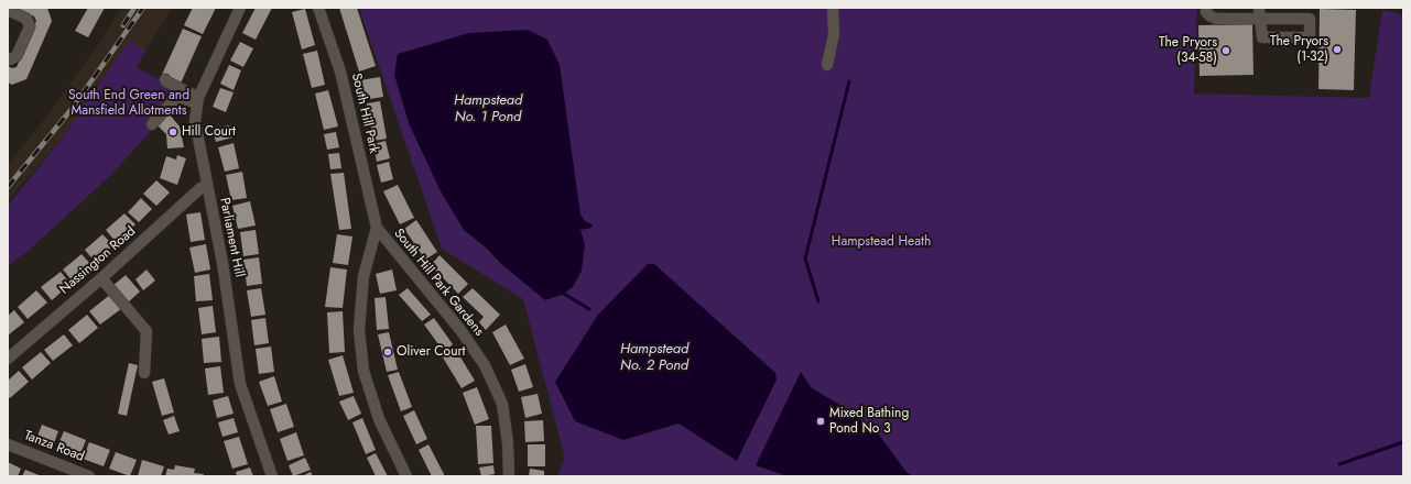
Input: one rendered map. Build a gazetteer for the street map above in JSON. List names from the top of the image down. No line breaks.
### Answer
{"streets":{"street":["South Hill Park","Parliament Hill","Nassington Road","South Hill Park Gardens","Tanza Road"]},"crossings":[["South Hill Park","South Hill Park Gardens"],["Parliament Hill","Nassington Road"]],"water":["Hampstead No. 1 Pond","Hampstead No. 2 Pond"],"parks":["South End Green and Mansfield Allotments","Hampstead Heath"],"places":["The Pryors (1-32)","The Pryors (34-58)","Hill Court","Oliver Court","Mixed Bathing Pond No 3"]}
